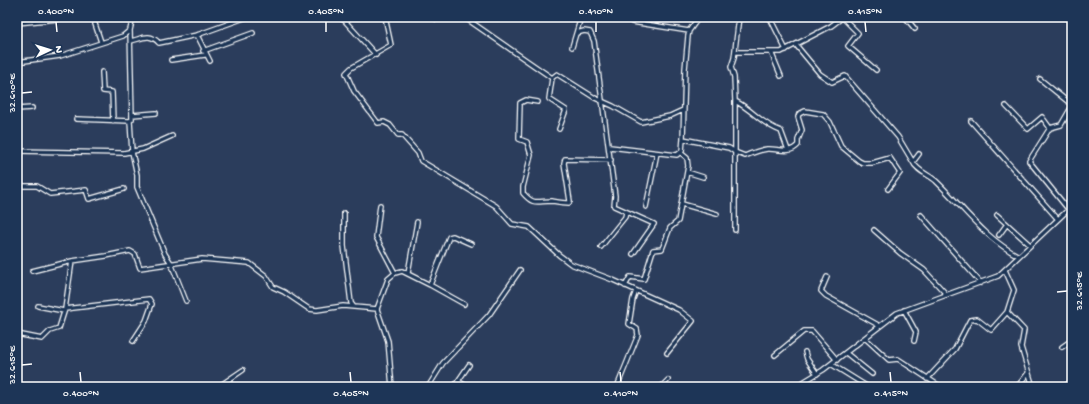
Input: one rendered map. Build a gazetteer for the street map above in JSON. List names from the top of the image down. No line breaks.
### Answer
{"north":"right","coordinates":["0.400°N","0.405°N","0.410°N","0.415°N","32.610°E","32.615°E"]}
